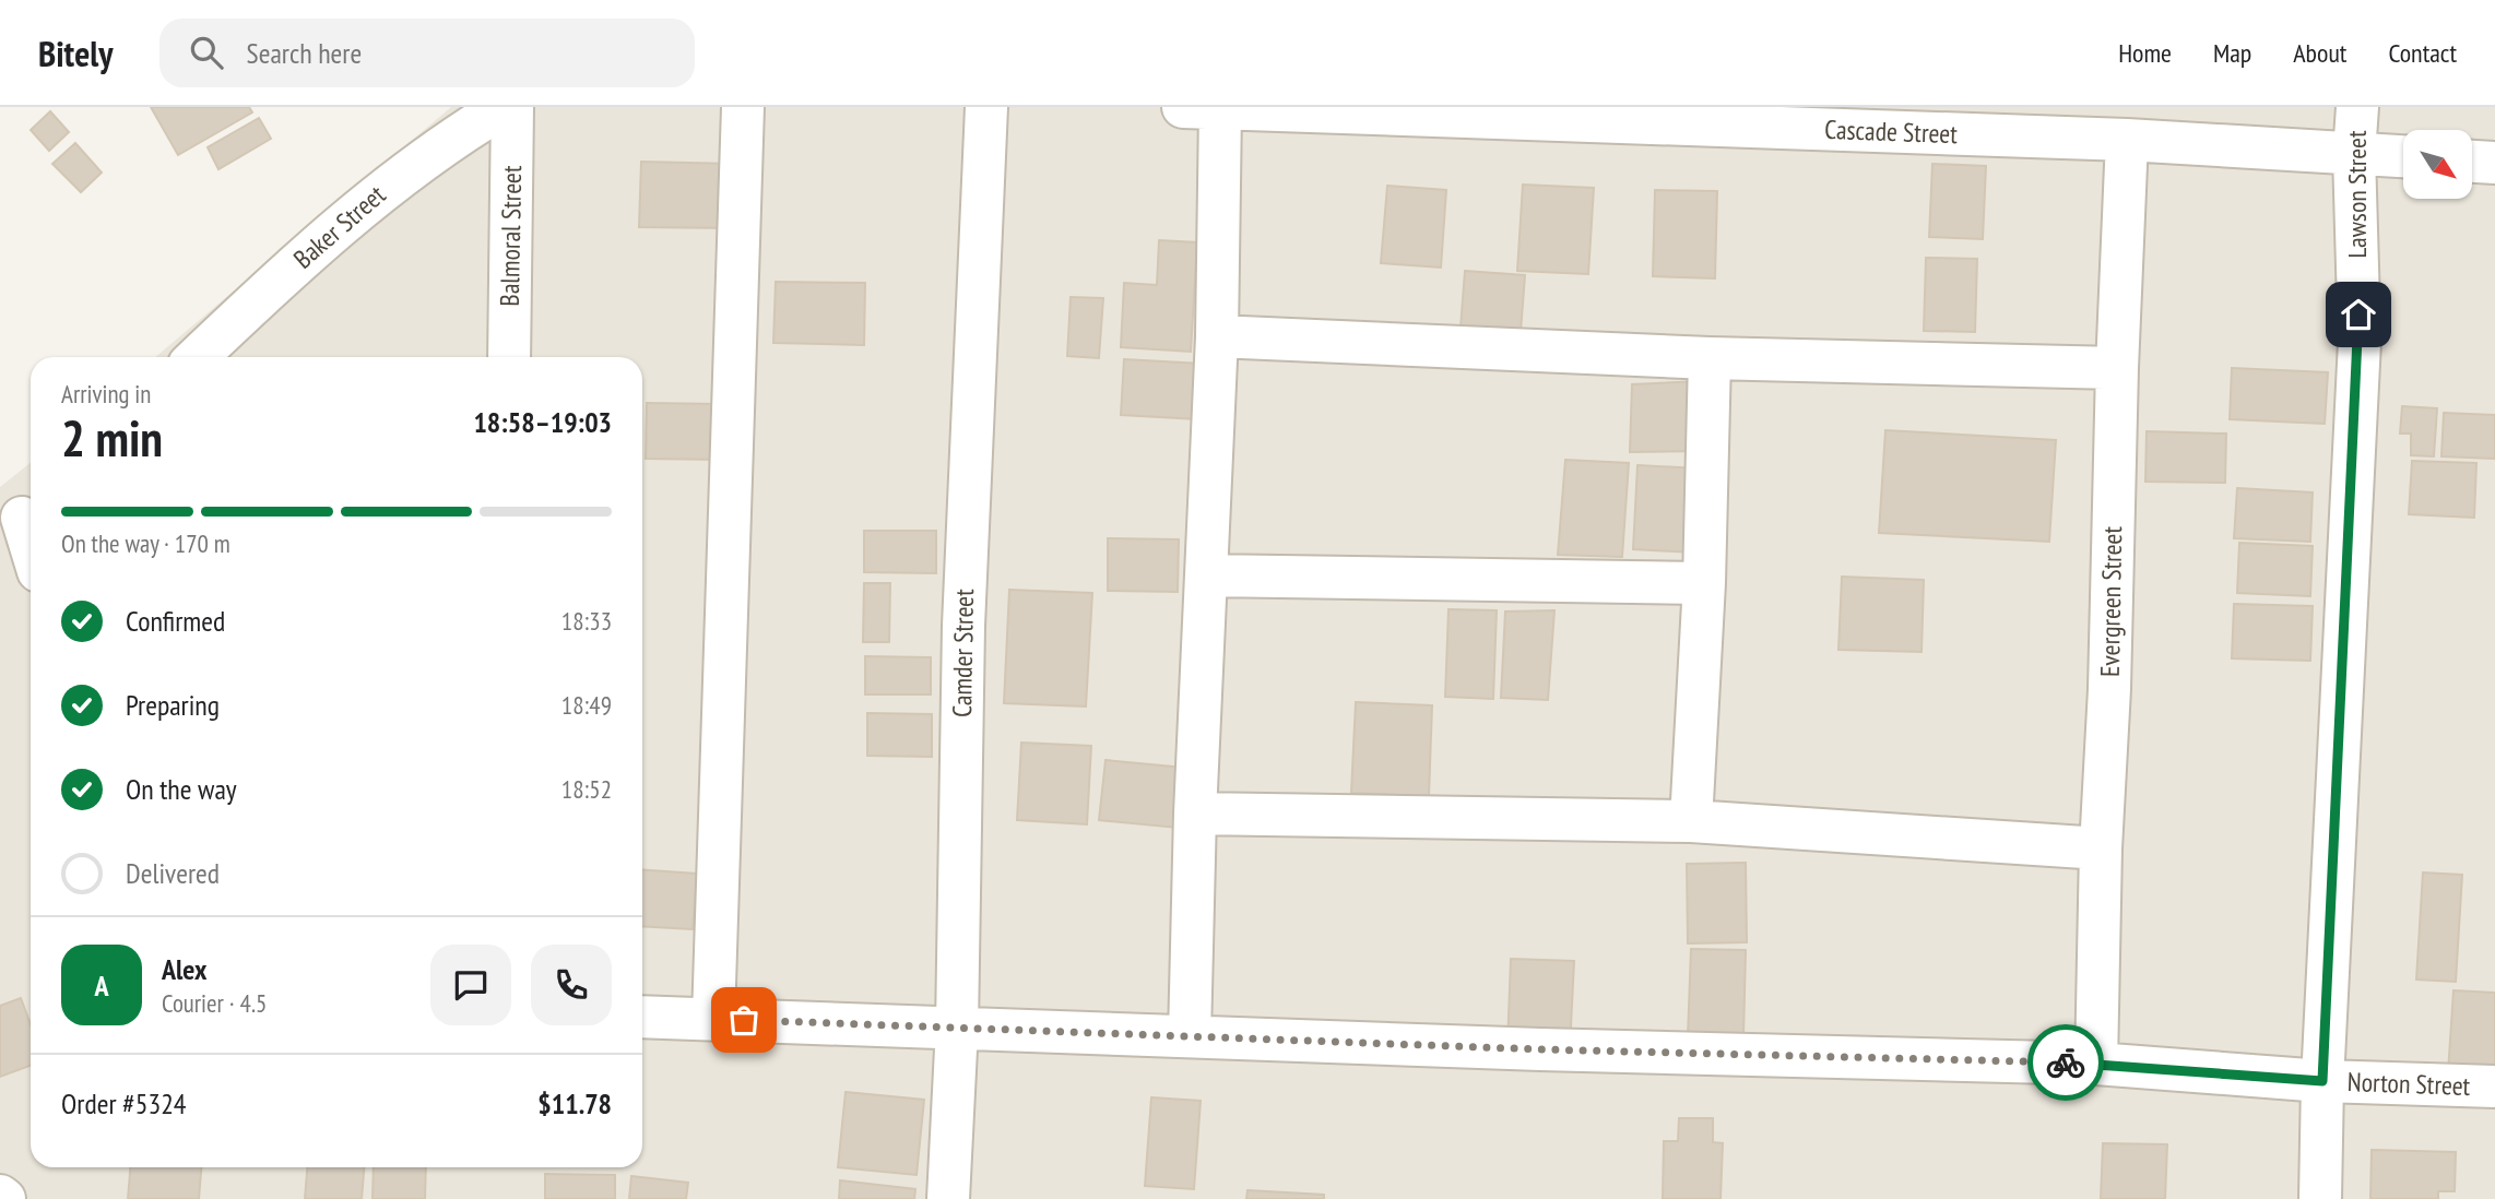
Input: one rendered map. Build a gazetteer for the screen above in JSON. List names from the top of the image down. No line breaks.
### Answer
{"streets":{"street":["Cascade Street","Lawson Street","Baker Street","Balmoral Street","Evergreen Street","Camder Street","Norton Street"]},"crossings":[["Cascade Street","Lawson Street"],["Cascade Street","Evergreen Street"],["Lawson Street","Norton Street"],["Evergreen Street","Norton Street"],["Camder Street","Norton Street"]],"north":"bottom right","page":{"header":"Bitely","search":"Search here","nav":["Home","Map","About","Contact"],"heading":["2 min","Arriving in","18:58–19:03"],"panel":["Alex","Courier · 4.5","Order #5324","$11.78"],"bar":"On the way · 170 m","list":[["Confirmed","18:33"],["Preparing","18:49"],["On the way","18:52"],"Delivered"],"round":"A"}}
